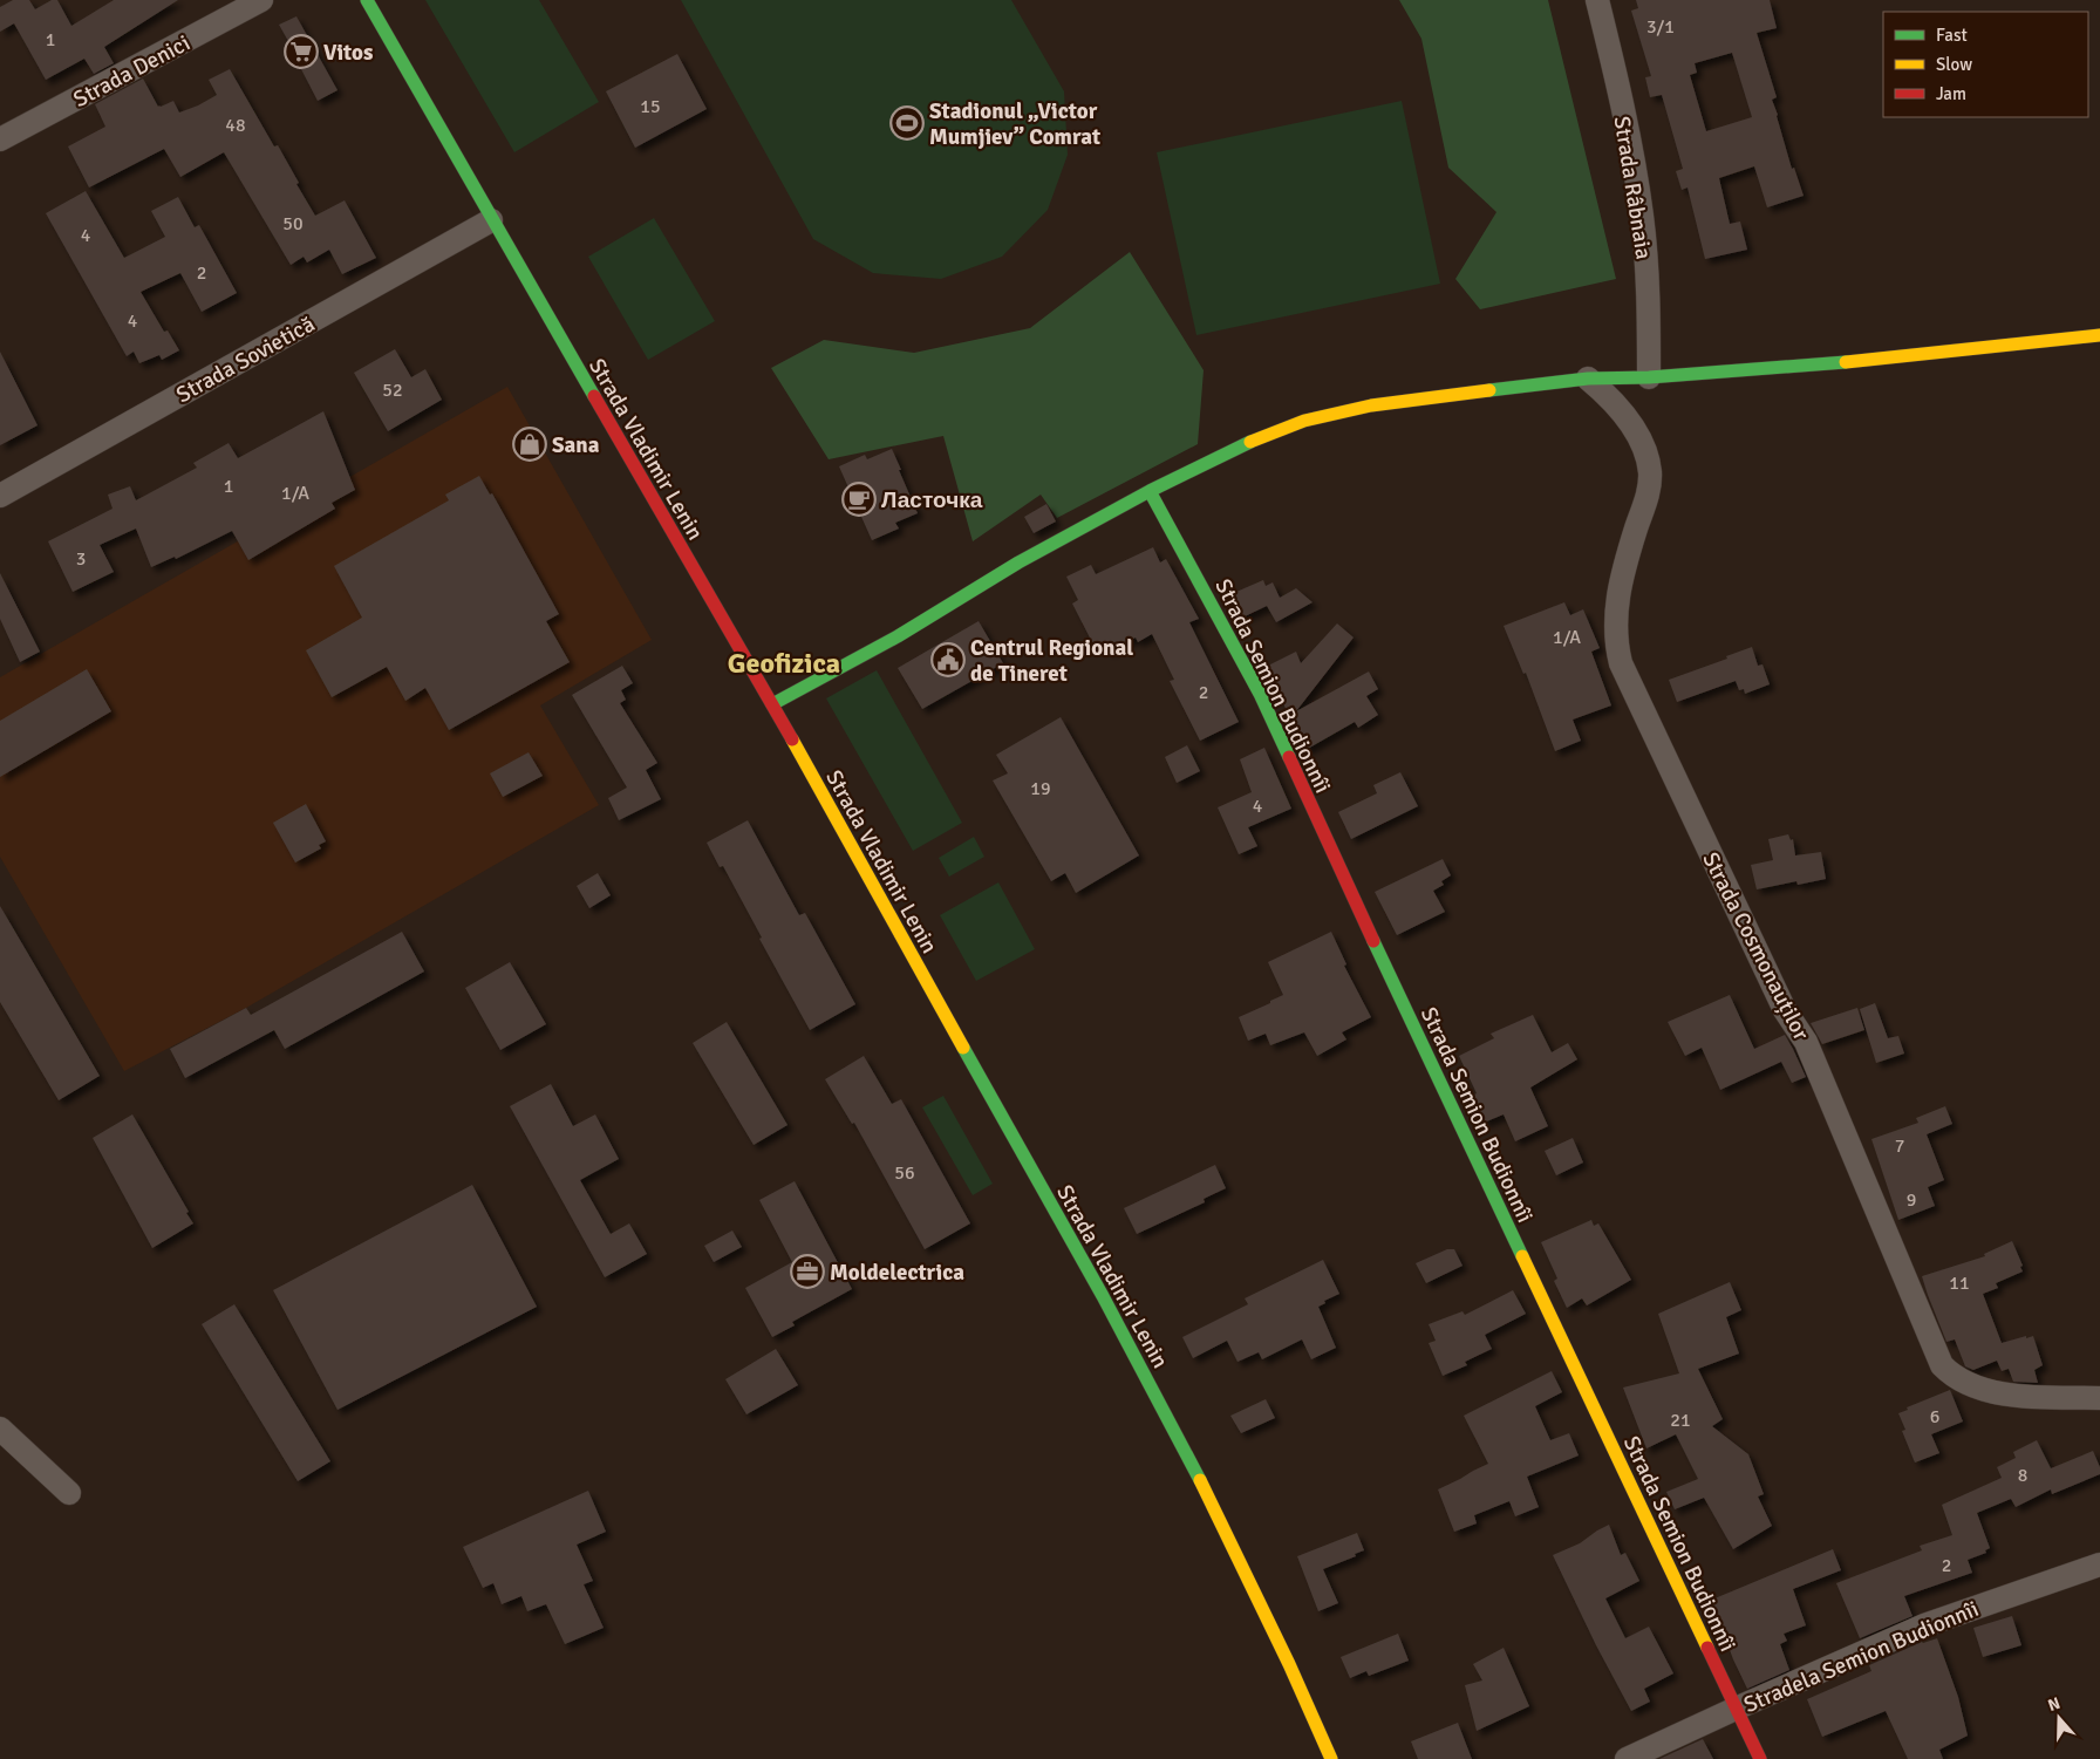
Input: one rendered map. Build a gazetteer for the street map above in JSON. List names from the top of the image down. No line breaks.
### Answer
{"streets":{"street":["Strada Denici","Strada Râbnaia","Strada Sovietică","Strada Vladimir Lenin","Strada Semion Budionnîi","Strada Cosmonauților","Stradela Semion Budionnîi"]},"crossings":[["Strada Sovietică","Strada Vladimir Lenin"],["Strada Semion Budionnîi","Stradela Semion Budionnîi"]],"districts":["Geofizica"],"places":{"supermarket":["Vitos"],"sports":["Stadionul „Victor Mumjiev” Comrat"],"shop":["Sana"],"cafe":["Ласточка"],"public building":["Centrul Regional de Tineret"],"office":["Moldelectrica"]},"house_numbers":["3/1","1","15","48","50","4","2","4","52","1","1/A","3","1/A","2","19","4","7","56","9","11","6","21","8","2"],"legend":["Fast","Slow","Jam"],"north":"top"}
